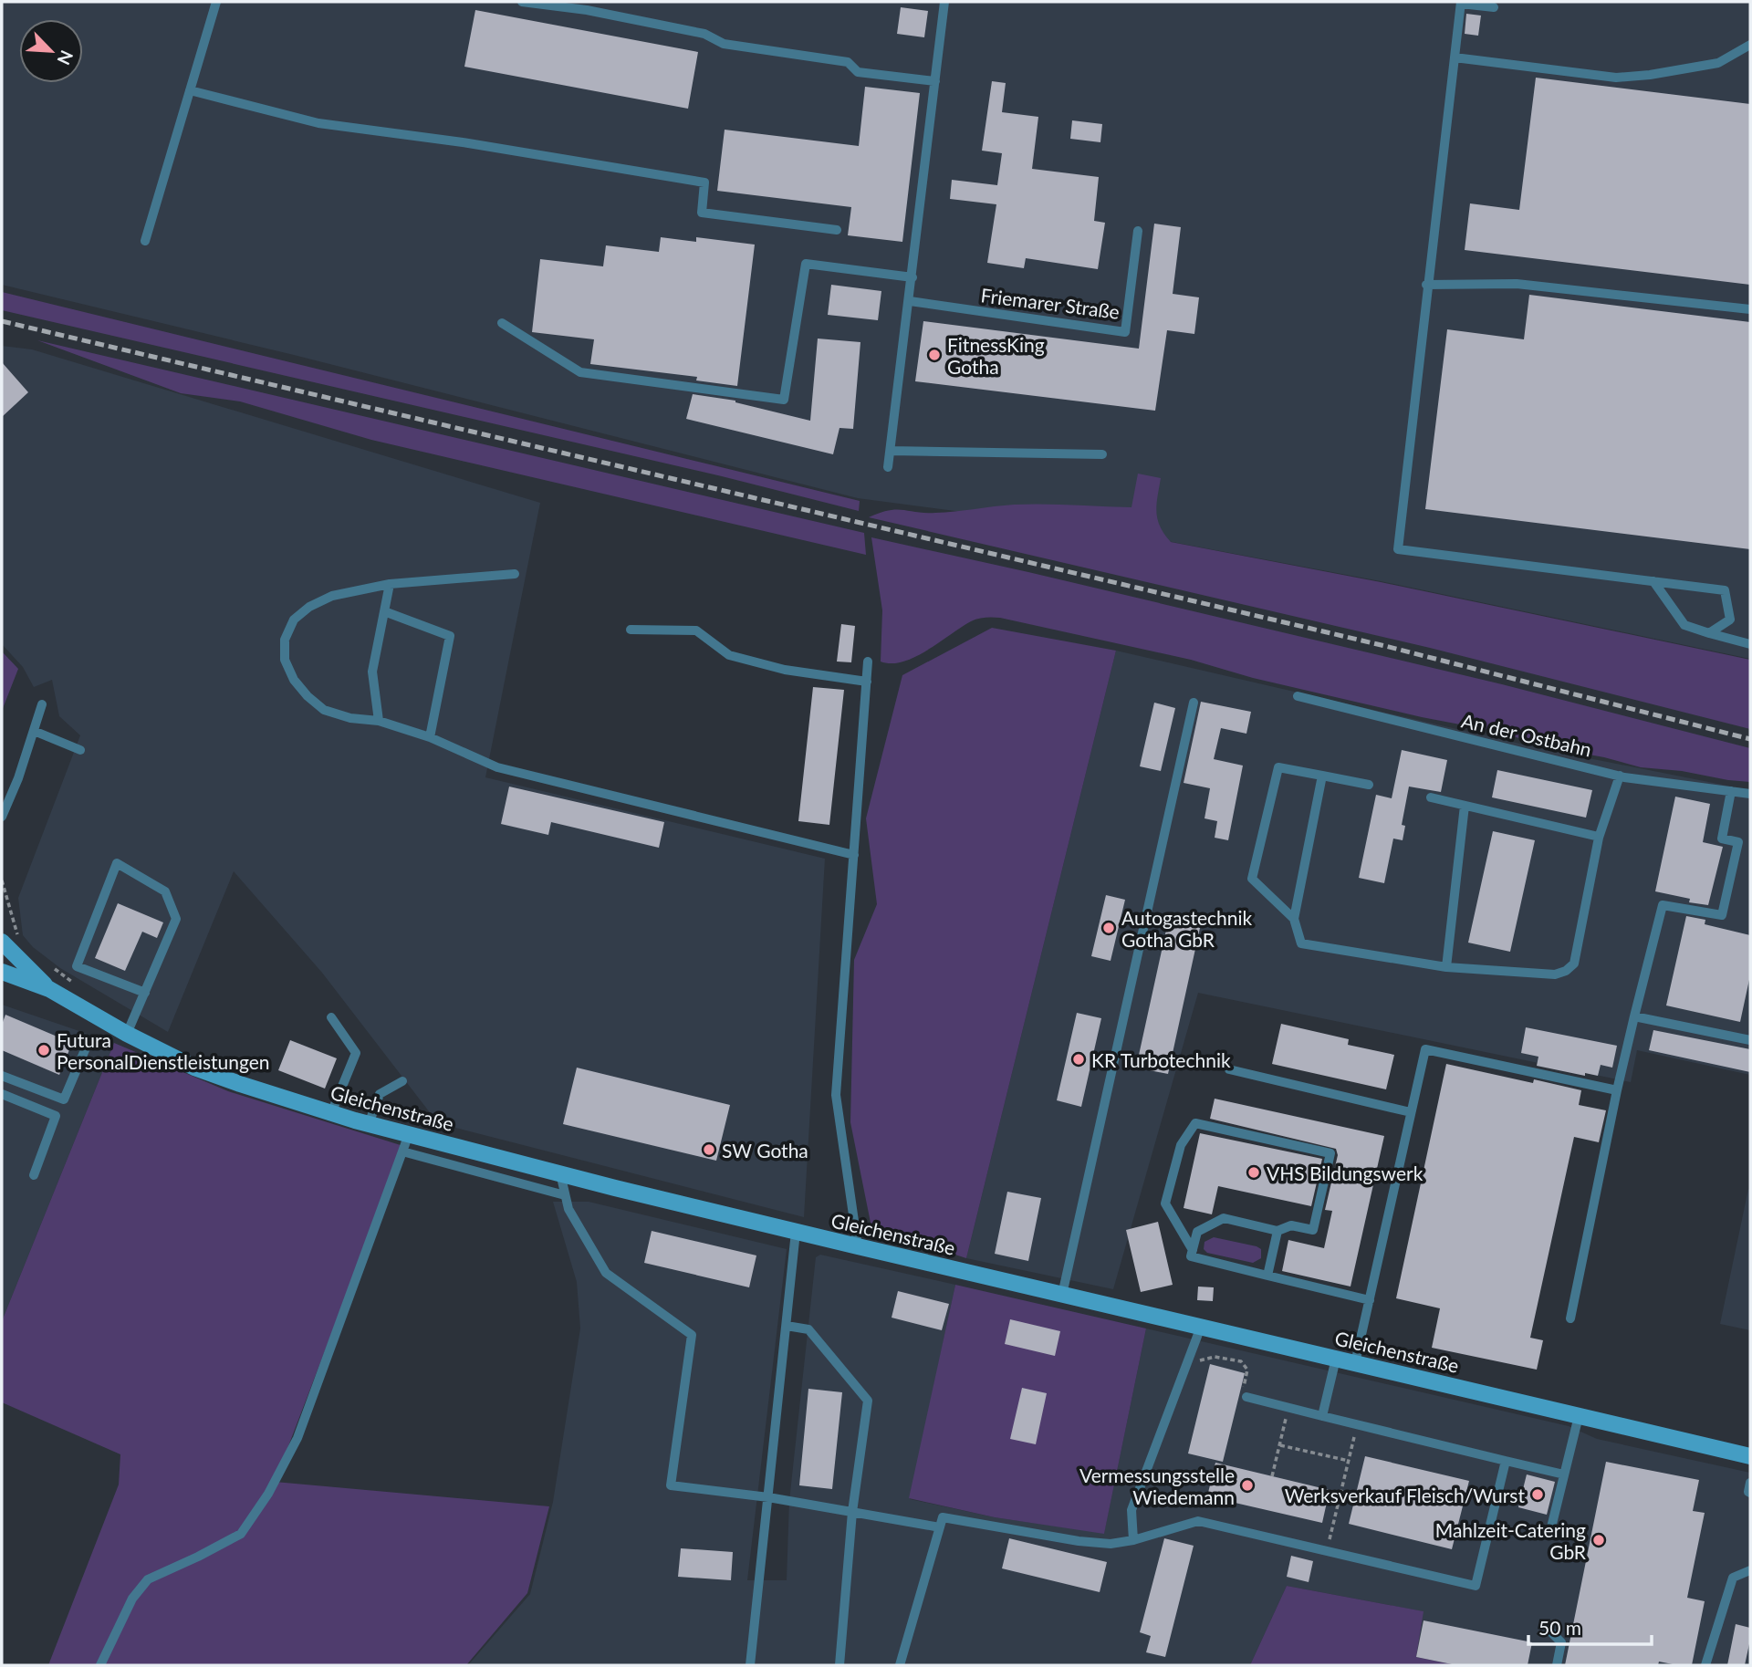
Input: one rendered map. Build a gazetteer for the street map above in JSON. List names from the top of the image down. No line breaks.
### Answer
{"streets":{"street":["Gleichenstraße"],"lane":["Friemarer Straße","An der Ostbahn"]},"places":["FitnessKing Gotha","Autogastechnik Gotha GbR","Futura PersonalDienstleistungen","KR Turbotechnik","SW Gotha","VHS Bildungswerk","Vermessungsstelle Wiedemann","Werksverkauf Fleisch/Wurst","Mahlzeit-Catering GbR"],"scale_bar":"50 m","north":"bottom right"}
